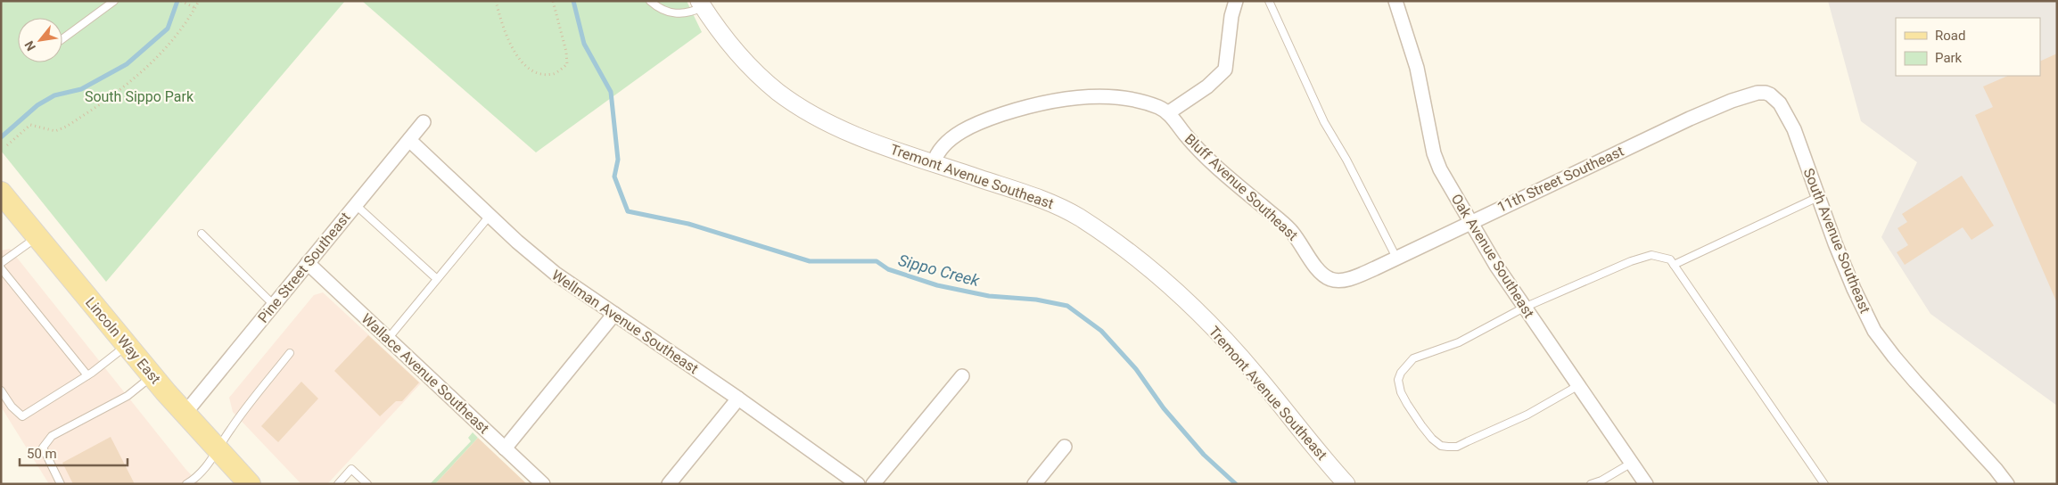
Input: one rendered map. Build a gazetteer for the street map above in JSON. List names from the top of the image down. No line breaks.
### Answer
{"streets":{"main road":["Lincoln Way East"],"street":["Tremont Avenue Southeast","11th Street Southeast","Bluff Avenue Southeast","South Avenue Southeast","Oak Avenue Southeast","Pine Street Southeast","Wellman Avenue Southeast","Wallace Avenue Southeast"]},"crossings":[["11th Street Southeast","Bluff Avenue Southeast"],["11th Street Southeast","South Avenue Southeast"],["11th Street Southeast","Oak Avenue Southeast"],["Pine Street Southeast","Wellman Avenue Southeast"],["Pine Street Southeast","Lincoln Way East"],["Pine Street Southeast","Wallace Avenue Southeast"]],"water":["Sippo Creek"],"parks":["South Sippo Park"],"legend":["Road","Park"],"scale_bar":"50 m","north":"bottom left"}
